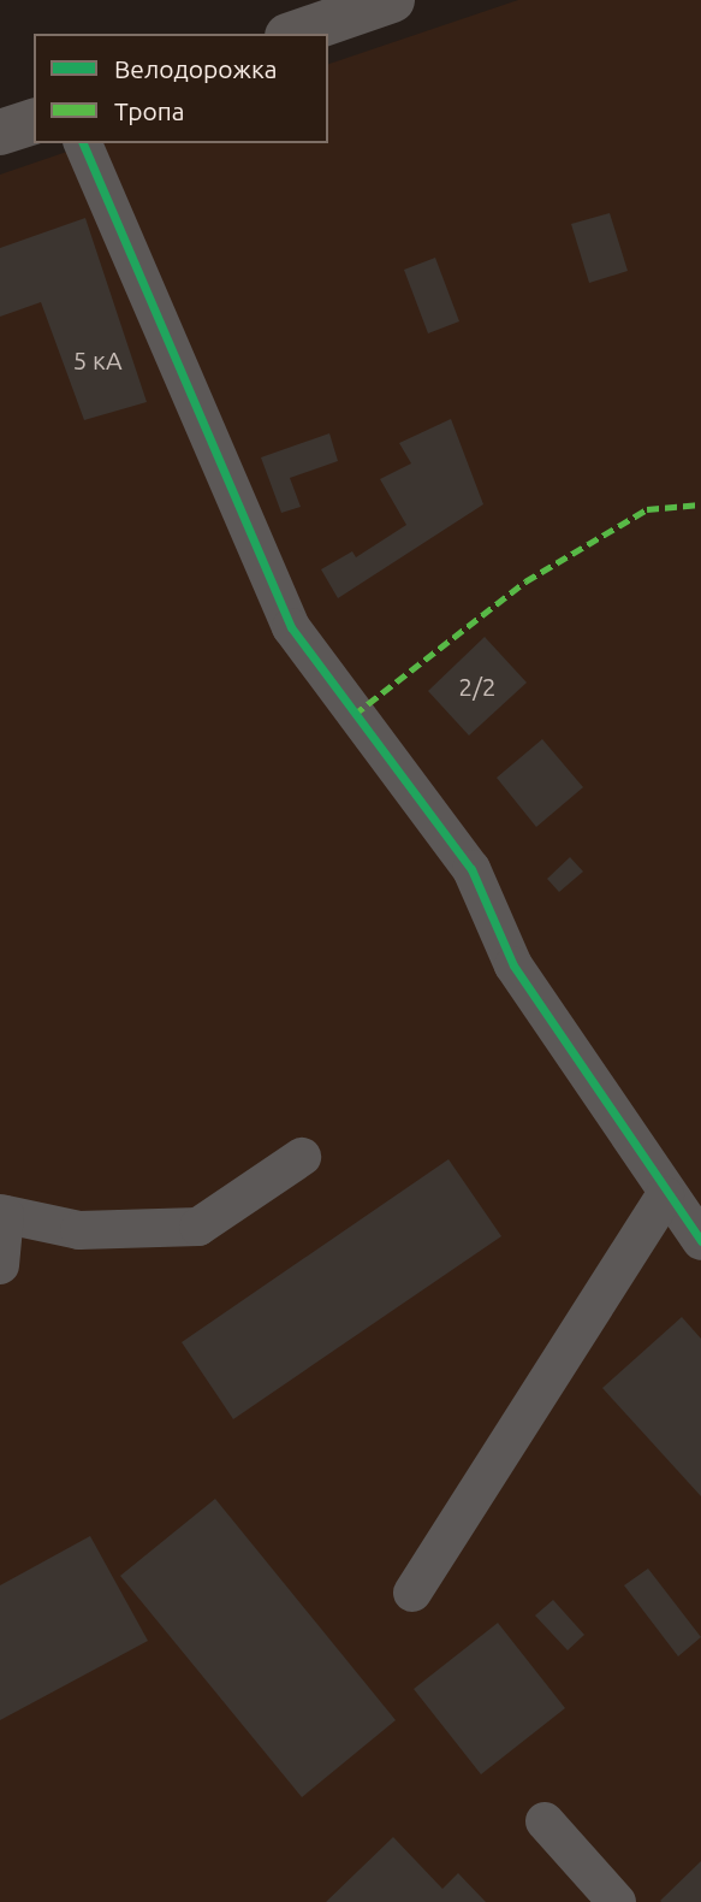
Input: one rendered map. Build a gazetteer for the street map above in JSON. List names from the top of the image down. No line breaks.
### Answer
{"house_numbers":["5 кА","2/2"],"legend":["Велодорожка","Тропа"]}
